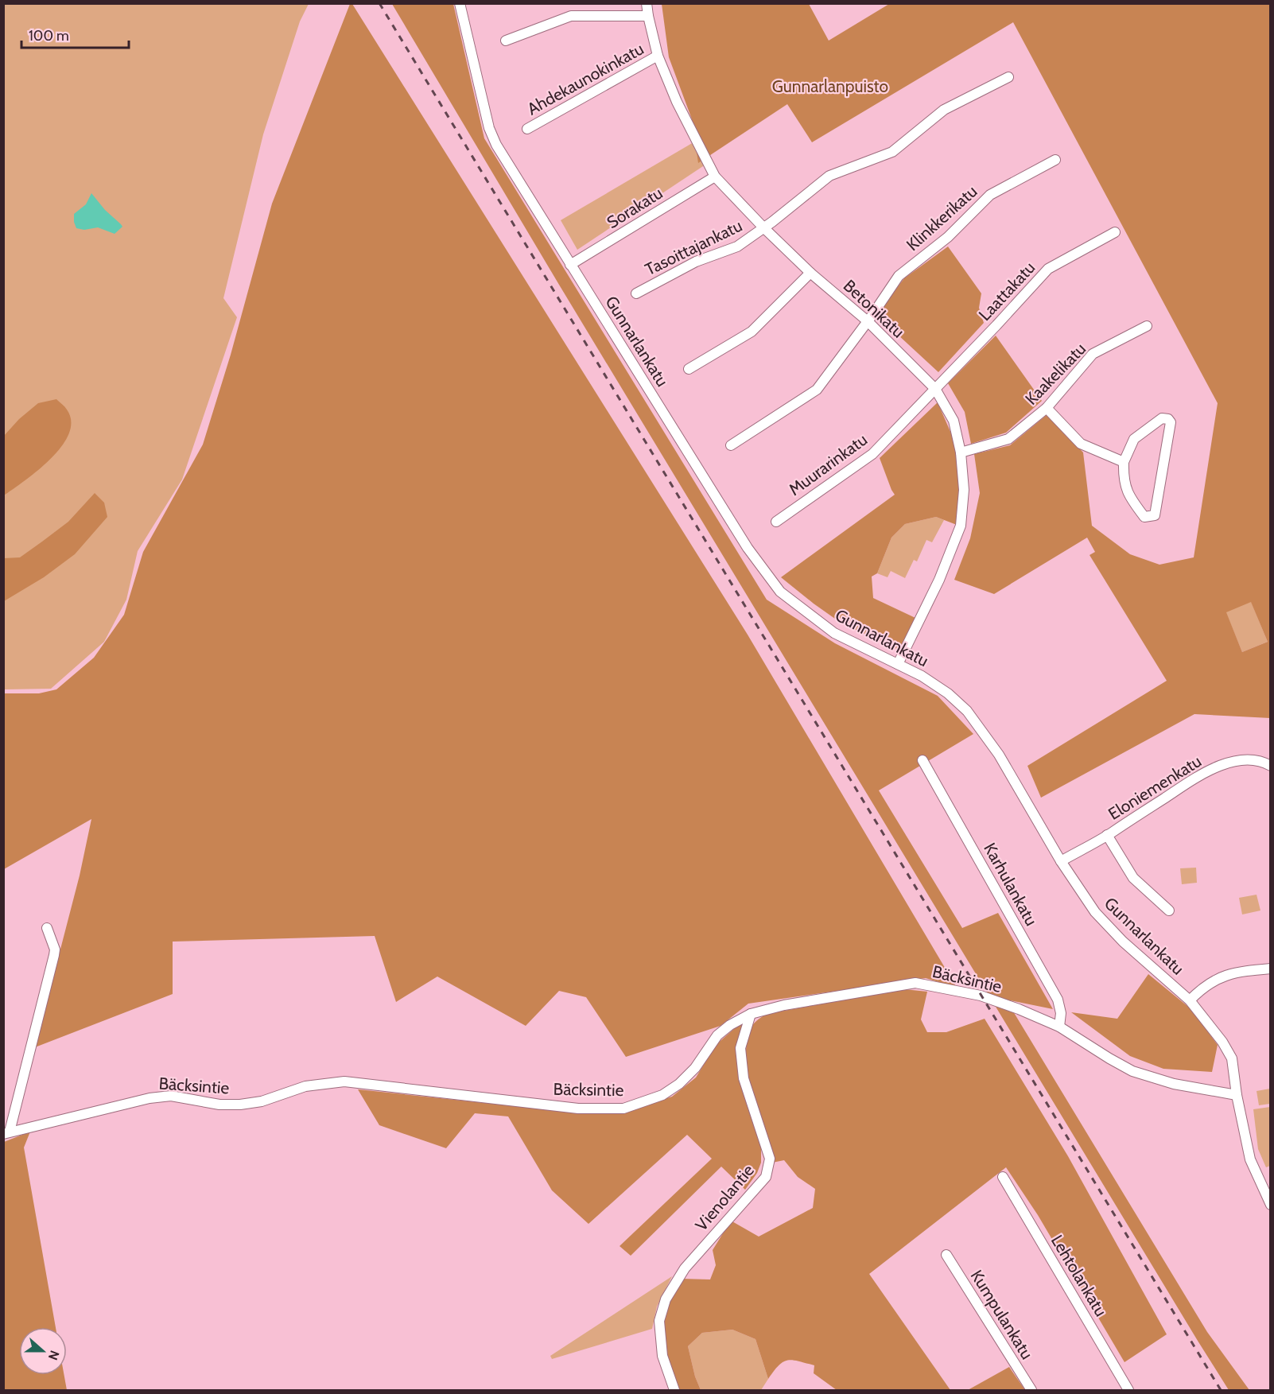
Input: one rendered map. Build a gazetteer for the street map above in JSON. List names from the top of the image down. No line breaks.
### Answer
{"streets":{"street":["Ahdekaunokinkatu","Sorakatu","Klinkkerikatu","Tasoittajankatu","Laattakatu","Betonikatu","Gunnarlankatu","Kaakelikatu","Muurarinkatu","Eloniemenkatu","Karhulankatu","Bäcksintie","Vienolantie","Lehtolankatu","Kumpulankatu"]},"crossings":[["Ahdekaunokinkatu","Betonikatu"],["Sorakatu","Betonikatu"],["Sorakatu","Gunnarlankatu"],["Klinkkerikatu","Betonikatu"],["Tasoittajankatu","Betonikatu"],["Laattakatu","Betonikatu"],["Laattakatu","Muurarinkatu"],["Betonikatu","Gunnarlankatu"],["Betonikatu","Kaakelikatu"],["Betonikatu","Muurarinkatu"],["Gunnarlankatu","Eloniemenkatu"],["Gunnarlankatu","Bäcksintie"],["Karhulankatu","Bäcksintie"],["Bäcksintie","Vienolantie"]],"parks":["Gunnarlanpuisto"],"scale_bar":"100 m","north":"right"}
